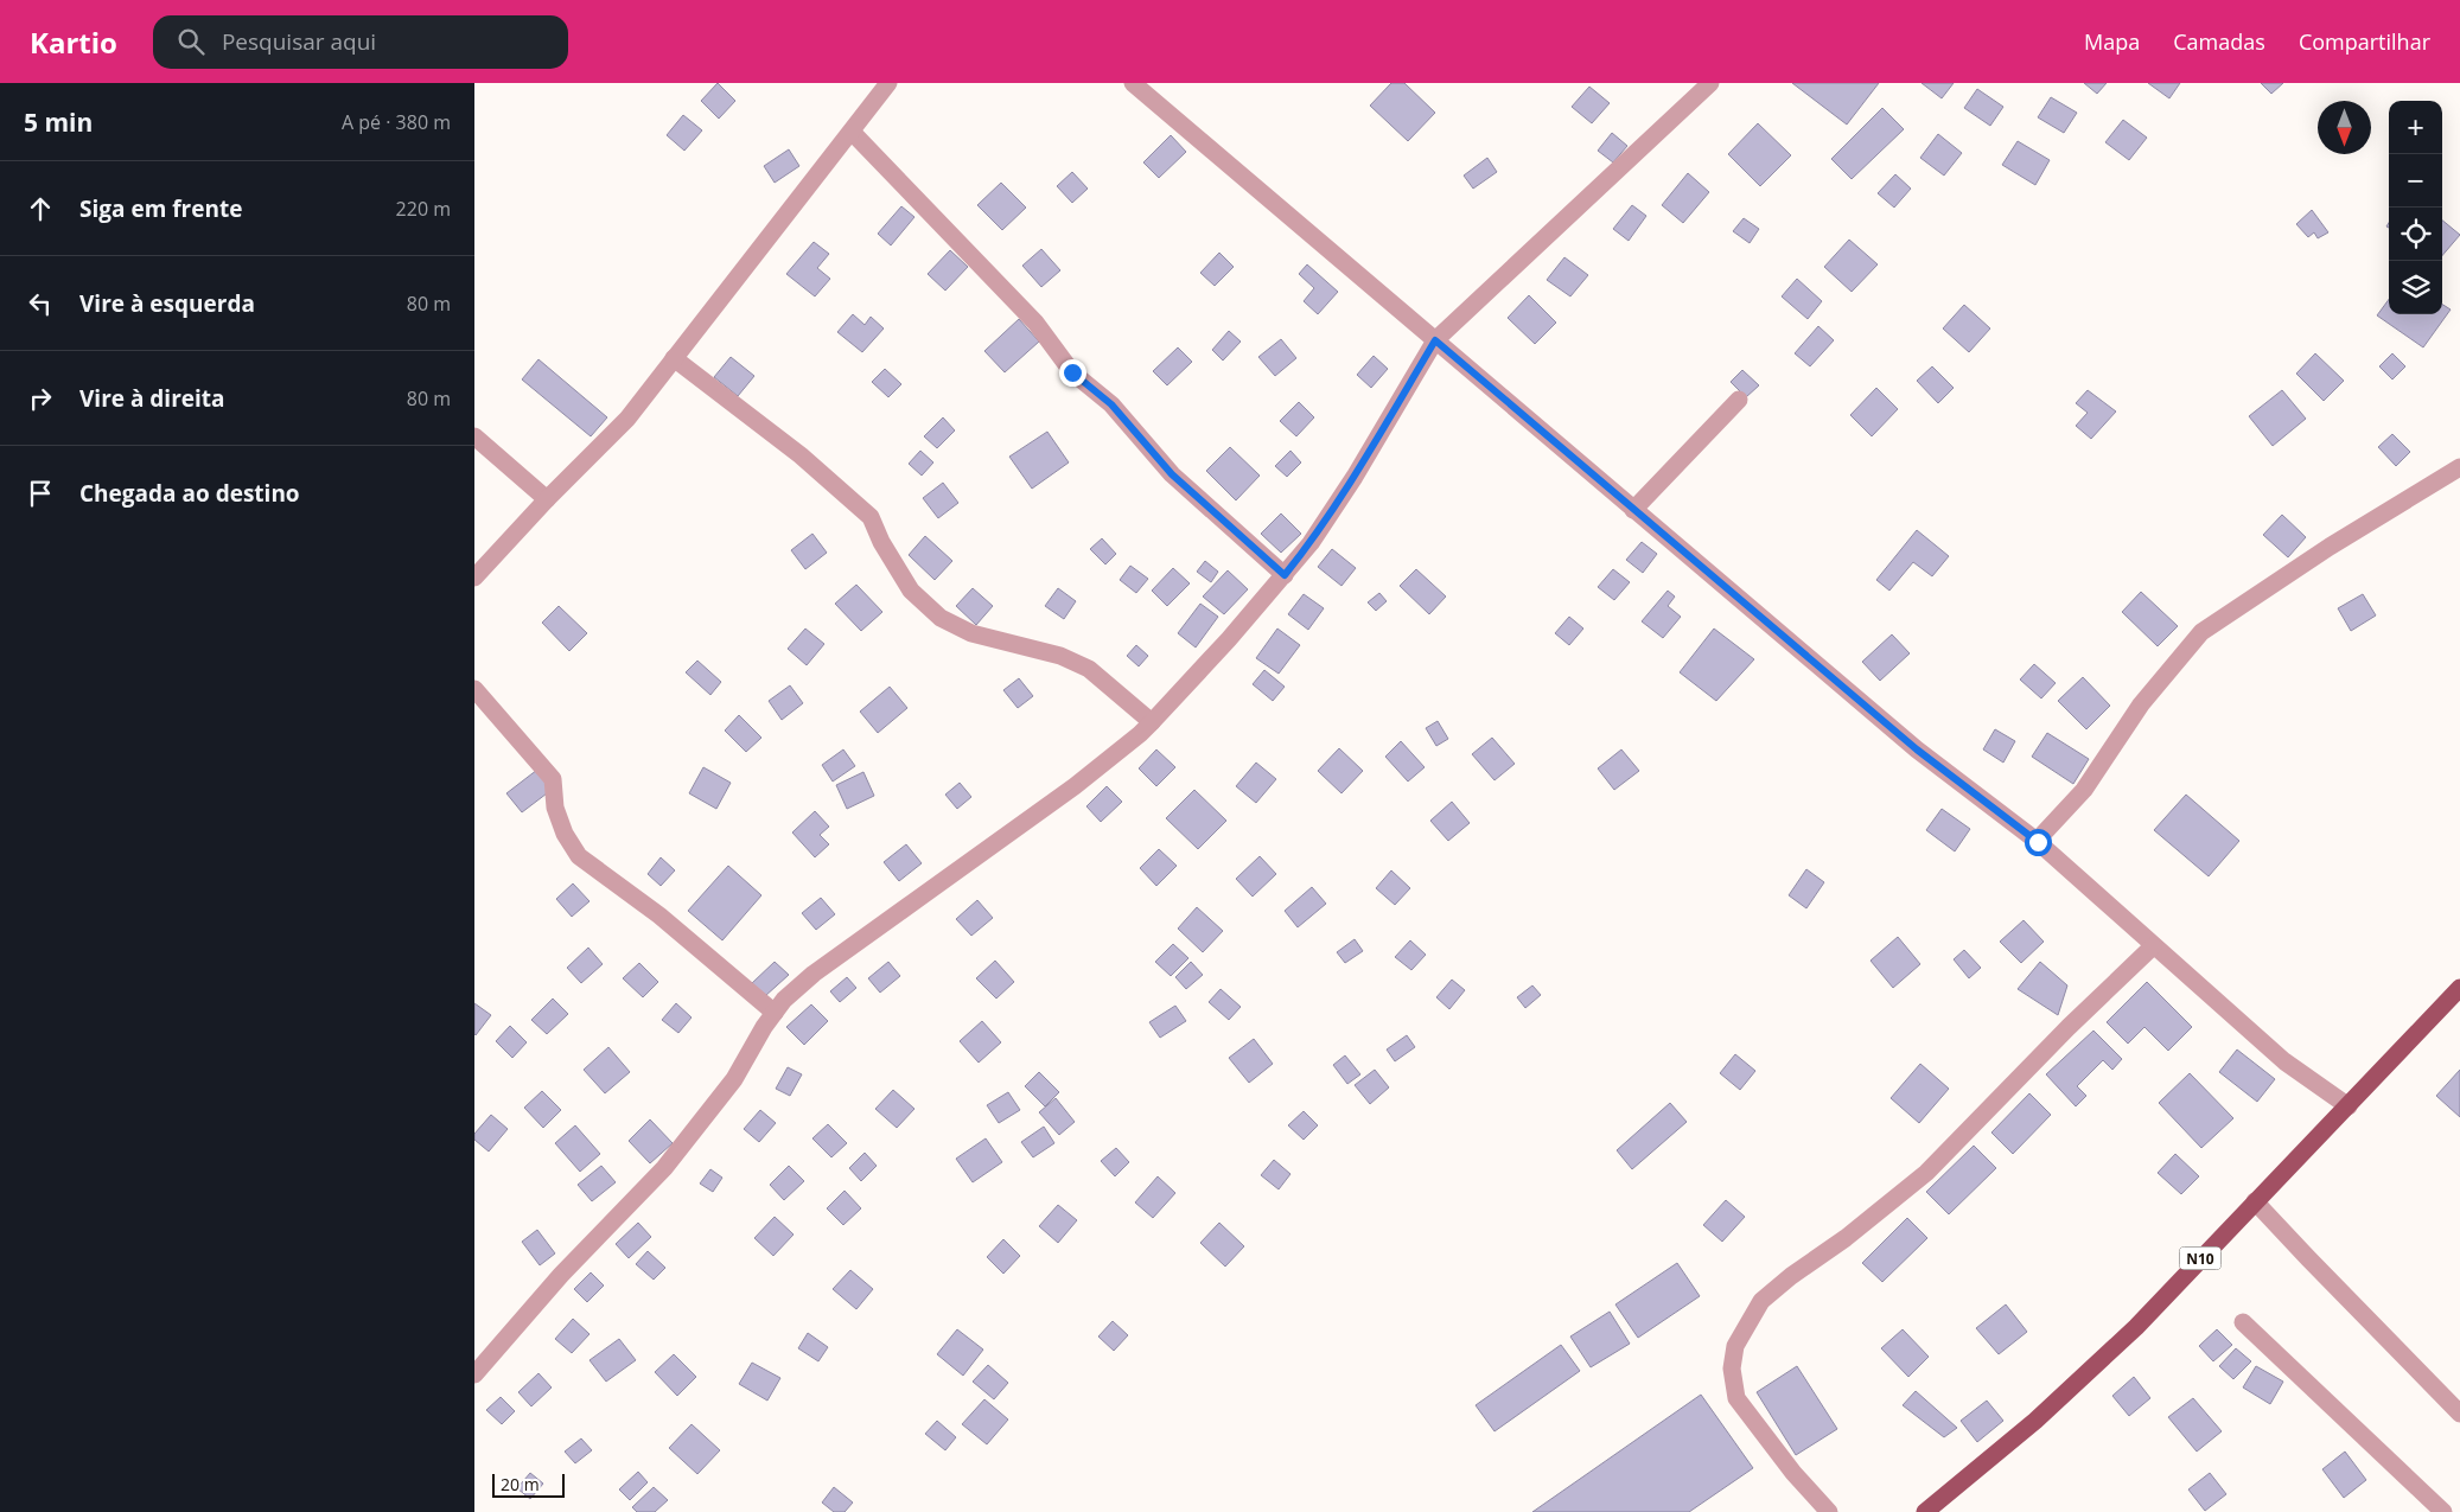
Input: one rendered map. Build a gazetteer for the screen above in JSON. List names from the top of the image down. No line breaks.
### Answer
{"streets":{"main road":["N10"]},"scale_bar":"20 m","north":"bottom","page":{"header":"Kartio","search":"Pesquisar aqui","nav":["Mapa","Camadas","Compartilhar"],"heading":["5 min","A pé · 380 m"],"map_buttons":["+","−"],"list":[["Siga em frente","220 m"],["Vire à esquerda","80 m"],["Vire à direita","80 m"],"Chegada ao destino"],"scale":"20 m"}}
